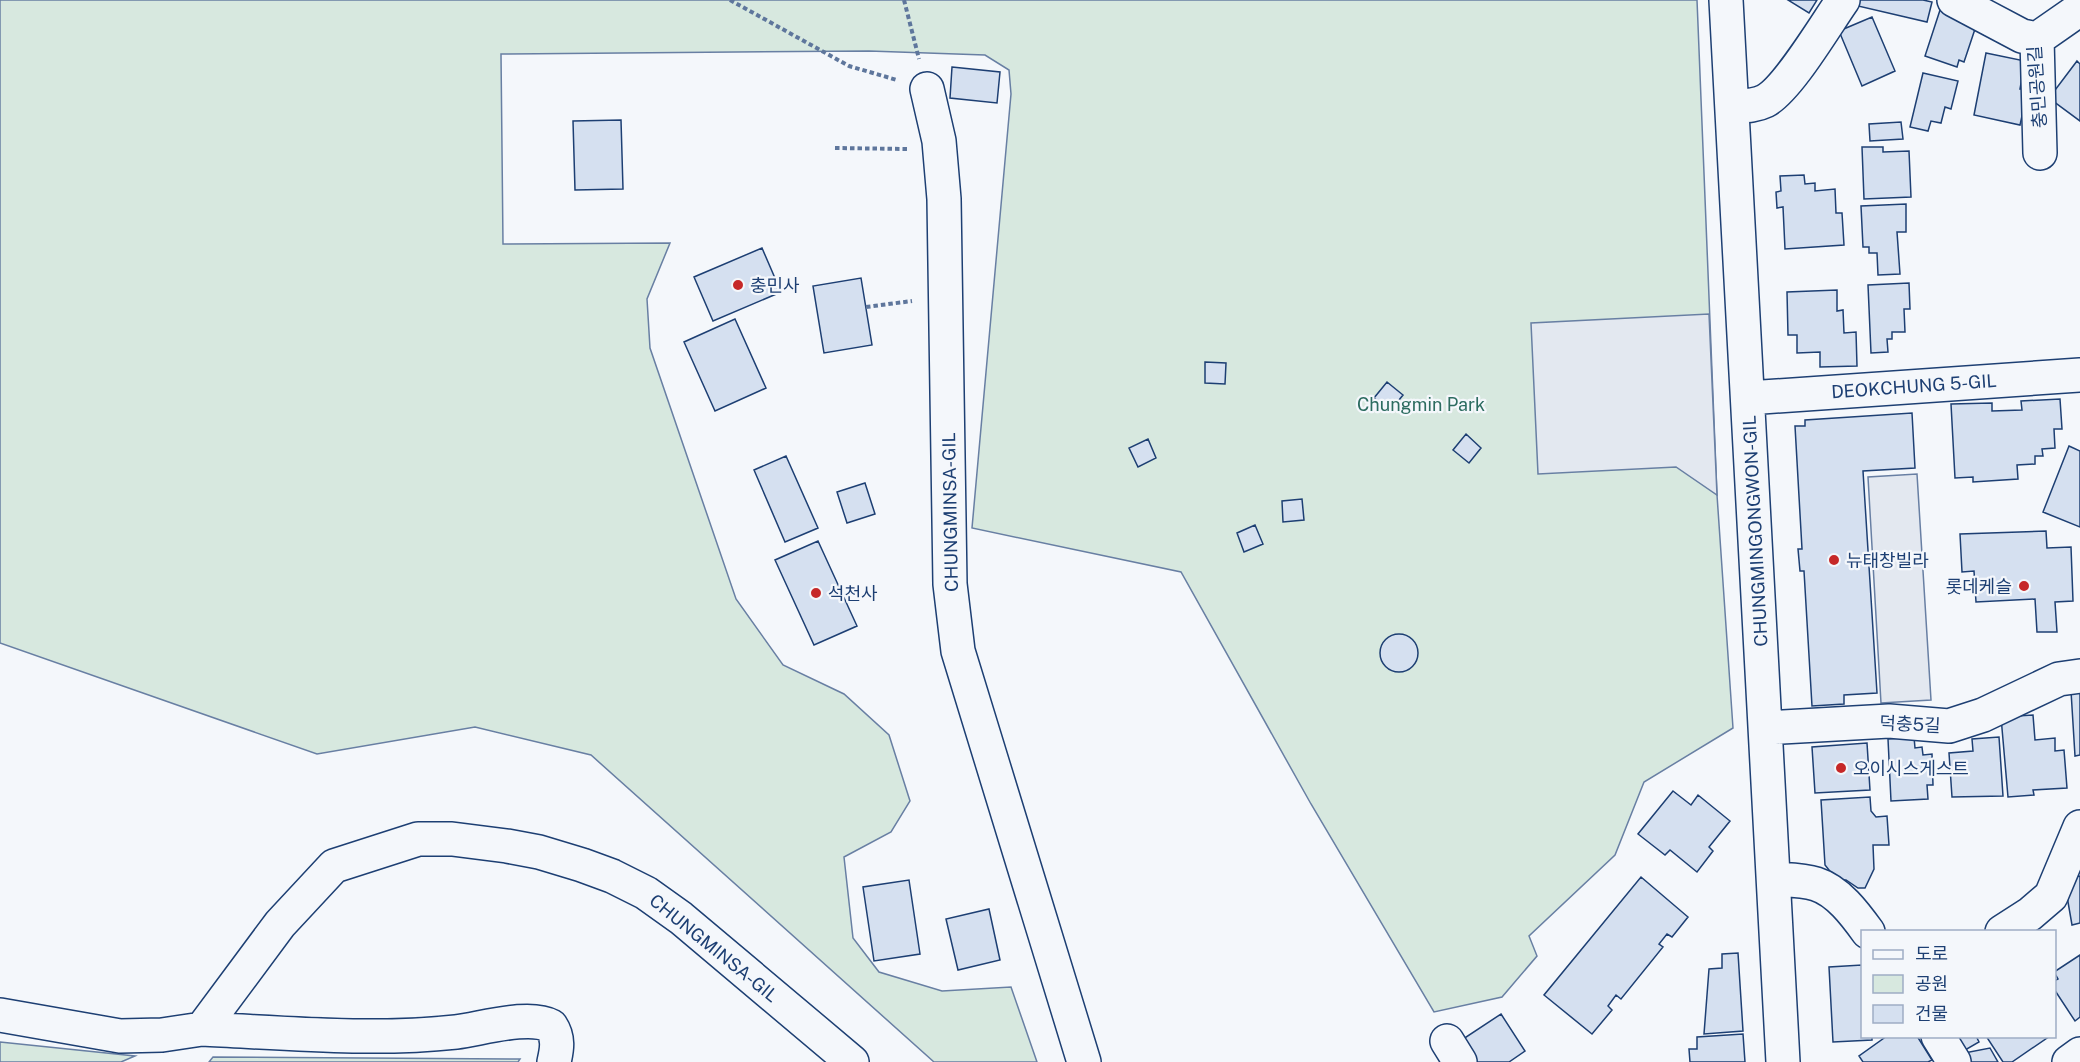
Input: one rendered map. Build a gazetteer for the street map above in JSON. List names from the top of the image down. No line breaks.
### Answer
{"streets":{"street":["충민공원길","DEOKCHUNG 5-GIL","CHUNGMINSA-GIL","CHUNGMINGONGWON-GIL","덕충5길"]},"crossings":[["DEOKCHUNG 5-GIL","CHUNGMINGONGWON-GIL"],["CHUNGMINGONGWON-GIL","덕충5길"]],"parks":["Chungmin Park"],"places":["충민사","뉴태창빌라","롯데케슬","석천사","오이시스게스트"],"legend":["도로","공원","건물"]}
